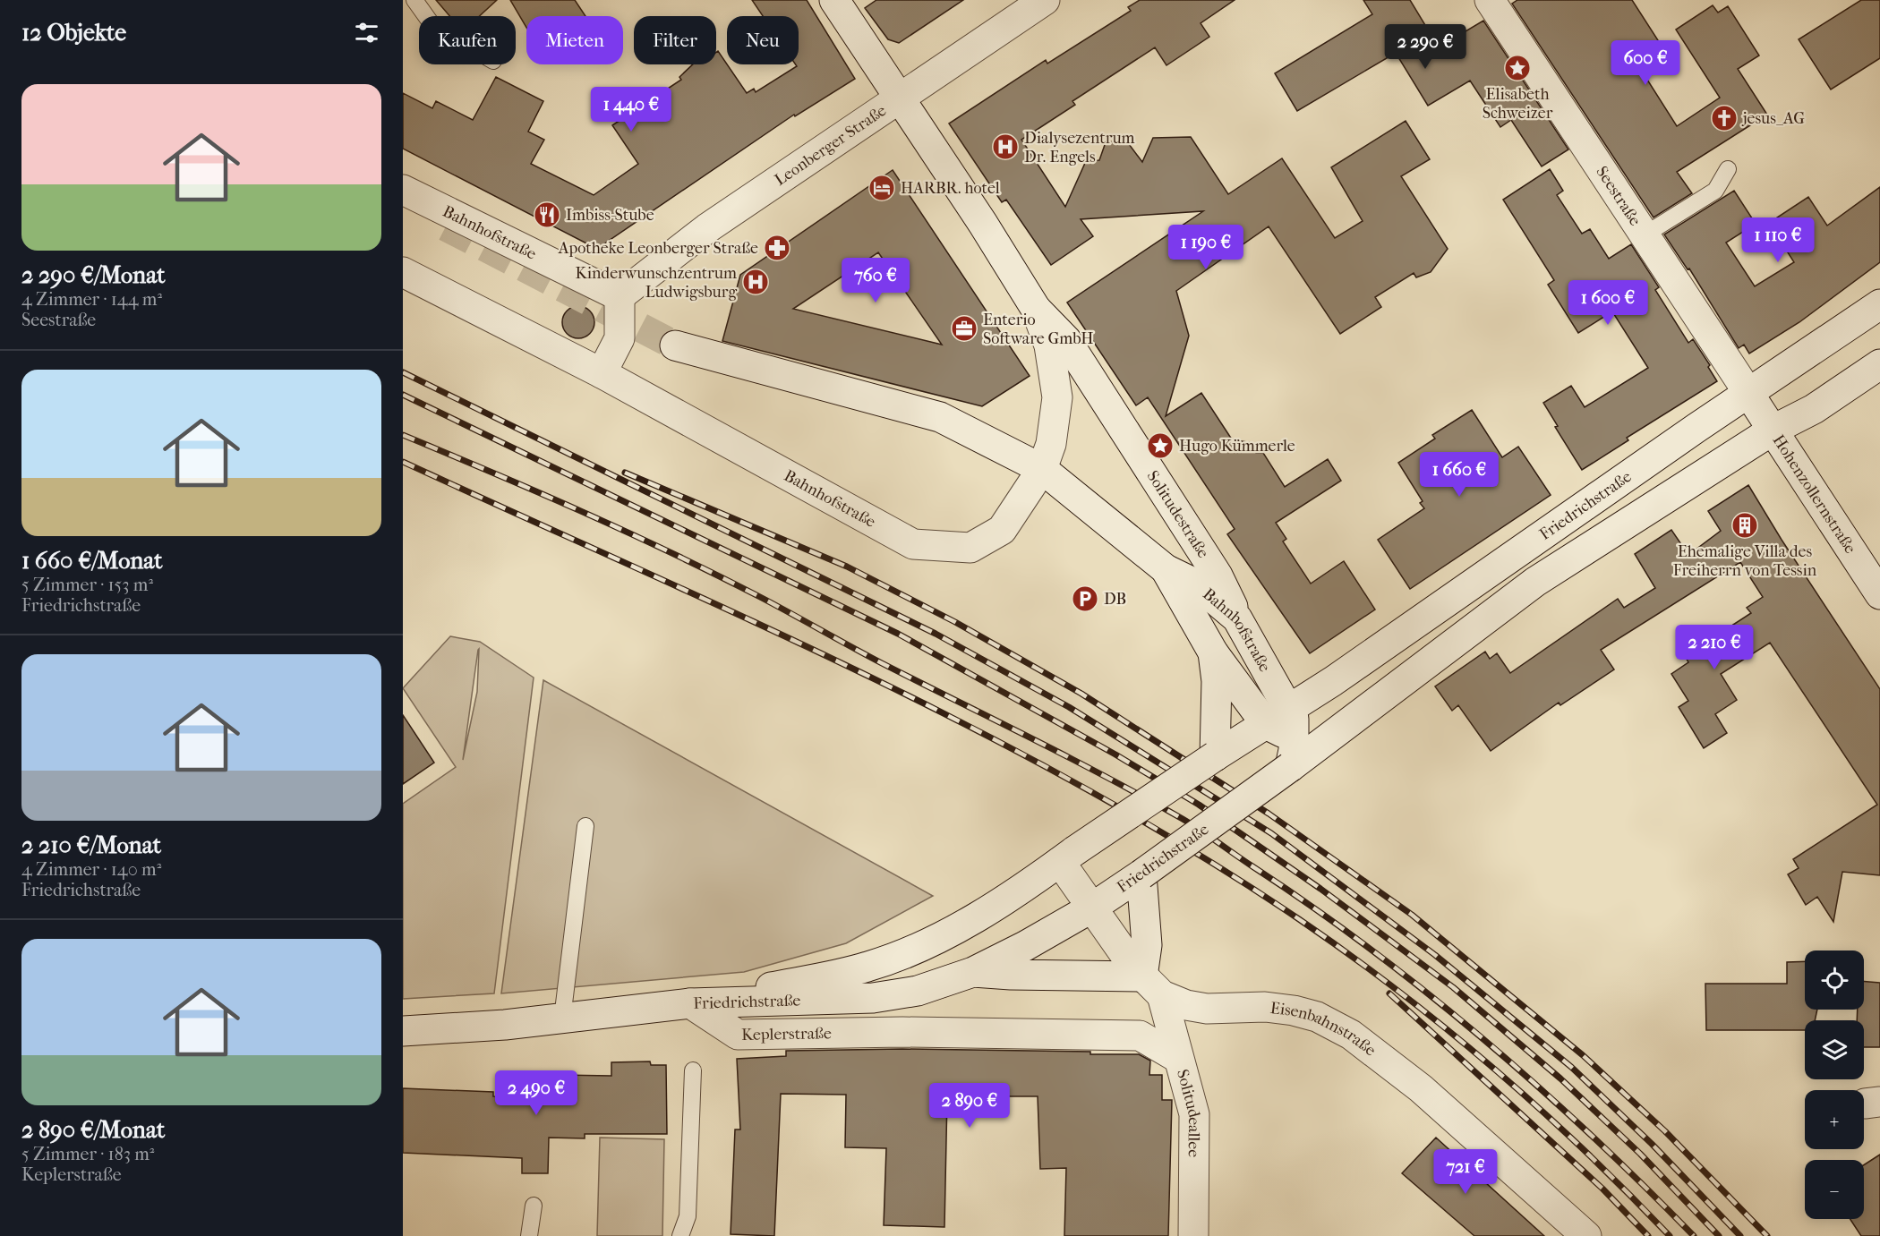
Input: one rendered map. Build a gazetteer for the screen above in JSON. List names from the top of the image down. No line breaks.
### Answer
{"streets":{"street":["Leonberger Straße","Seestraße","Bahnhofstraße","Hohenzollernstraße","Friedrichstraße","Solitudestraße","Eisenbahnstraße","Keplerstraße","Solitudeallee"]},"crossings":[["Leonberger Straße","Bahnhofstraße"],["Leonberger Straße","Solitudestraße"],["Seestraße","Hohenzollernstraße"],["Seestraße","Friedrichstraße"],["Bahnhofstraße","Friedrichstraße"],["Bahnhofstraße","Solitudestraße"],["Hohenzollernstraße","Friedrichstraße"],["Friedrichstraße","Keplerstraße"],["Eisenbahnstraße","Solitudeallee"],["Keplerstraße","Solitudeallee"]],"places":{"place":["Elisabeth Schweizer","Hugo Kümmerle"],"church":["jesus_AG"],"hospital":["Dialysezentrum Dr. Engels","Kinderwunschzentrum Ludwigsburg"],"hotel":["HARBR. hotel"],"restaurant":["Imbiss-Stube"],"pharmacy":["Apotheke Leonberger Straße"],"office":["Enterio Software GmbH"],"building":["Ehemalige Villa des Freiherrn von Tessin"],"parking":["DB"]},"page":{"heading":"12 Objekte","chip":["Kaufen","Mieten","Filter","Neu"],"price":["2 290 €","600 €","1 440 €","1 110 €","1 190 €","760 €","1 600 €","1 660 €","2 210 €","2 490 €","2 890 €","721 €"],"list":[{"name":"2 290 €/Monat","note":"4 Zimmer · 144 m² · Seestraße"},{"name":"1 660 €/Monat","note":"5 Zimmer · 153 m² · Friedrichstraße"},{"name":"2 210 €/Monat","note":"4 Zimmer · 140 m² · Friedrichstraße"},{"name":"2 890 €/Monat","note":"5 Zimmer · 183 m² · Keplerstraße"}],"map_buttons":["+","−"]}}
